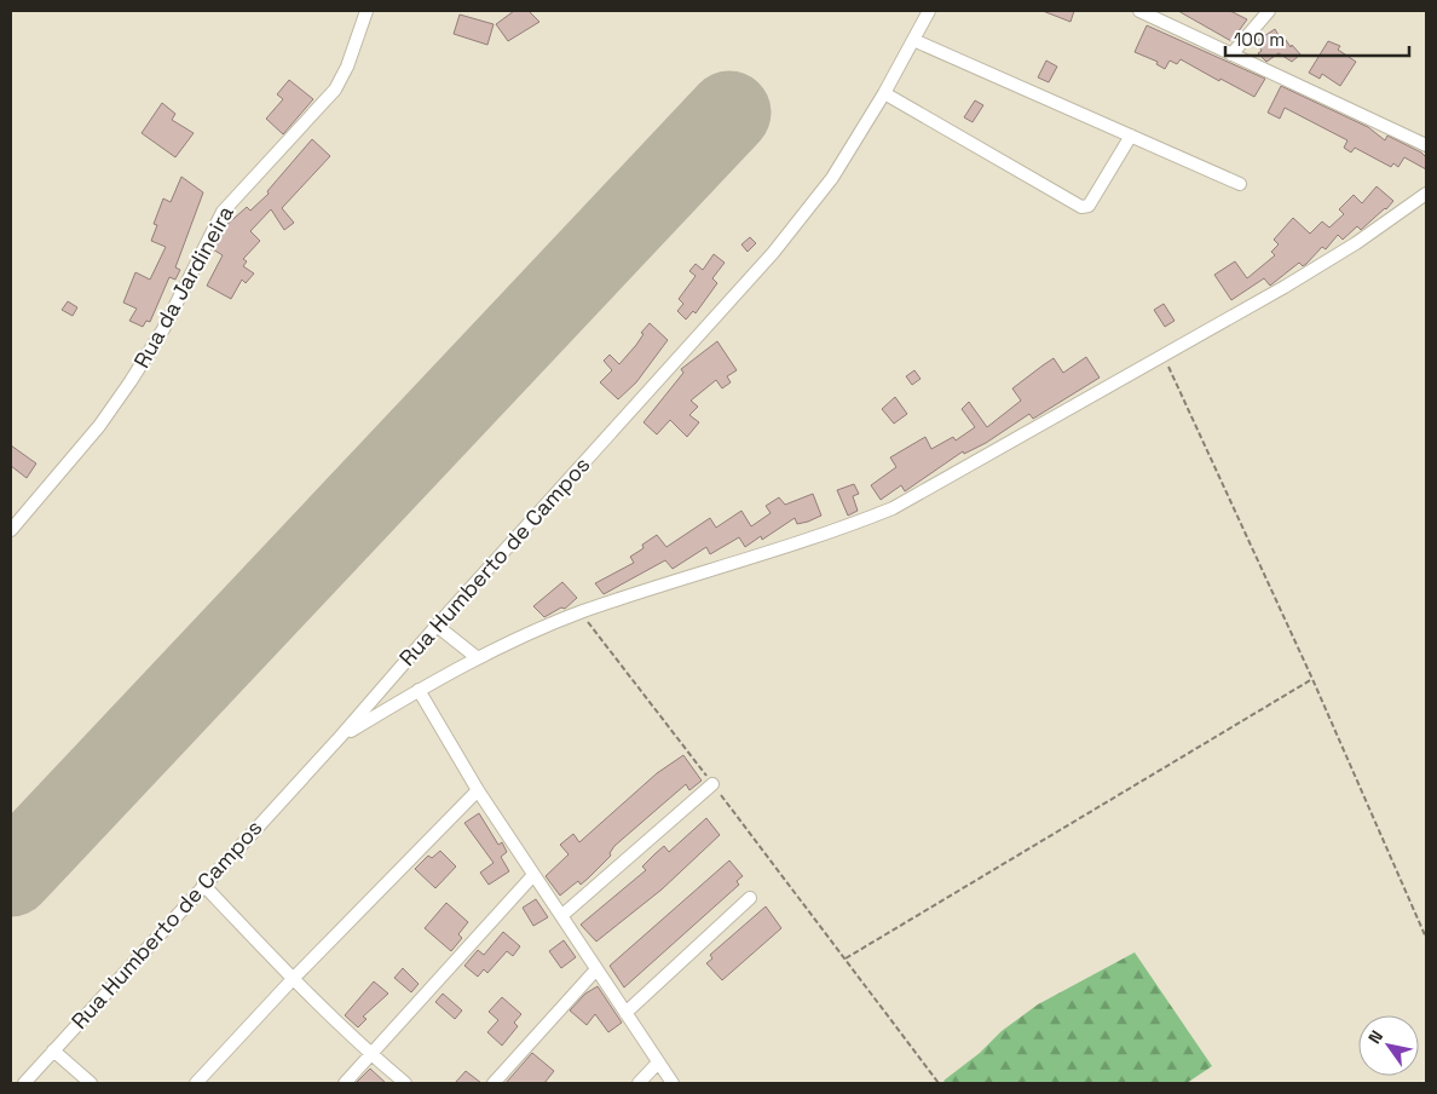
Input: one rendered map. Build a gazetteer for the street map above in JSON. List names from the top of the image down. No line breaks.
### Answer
{"streets":{"street":["Rua da Jardineira","Rua Humberto de Campos"]},"scale_bar":"100 m","north":"top left"}
